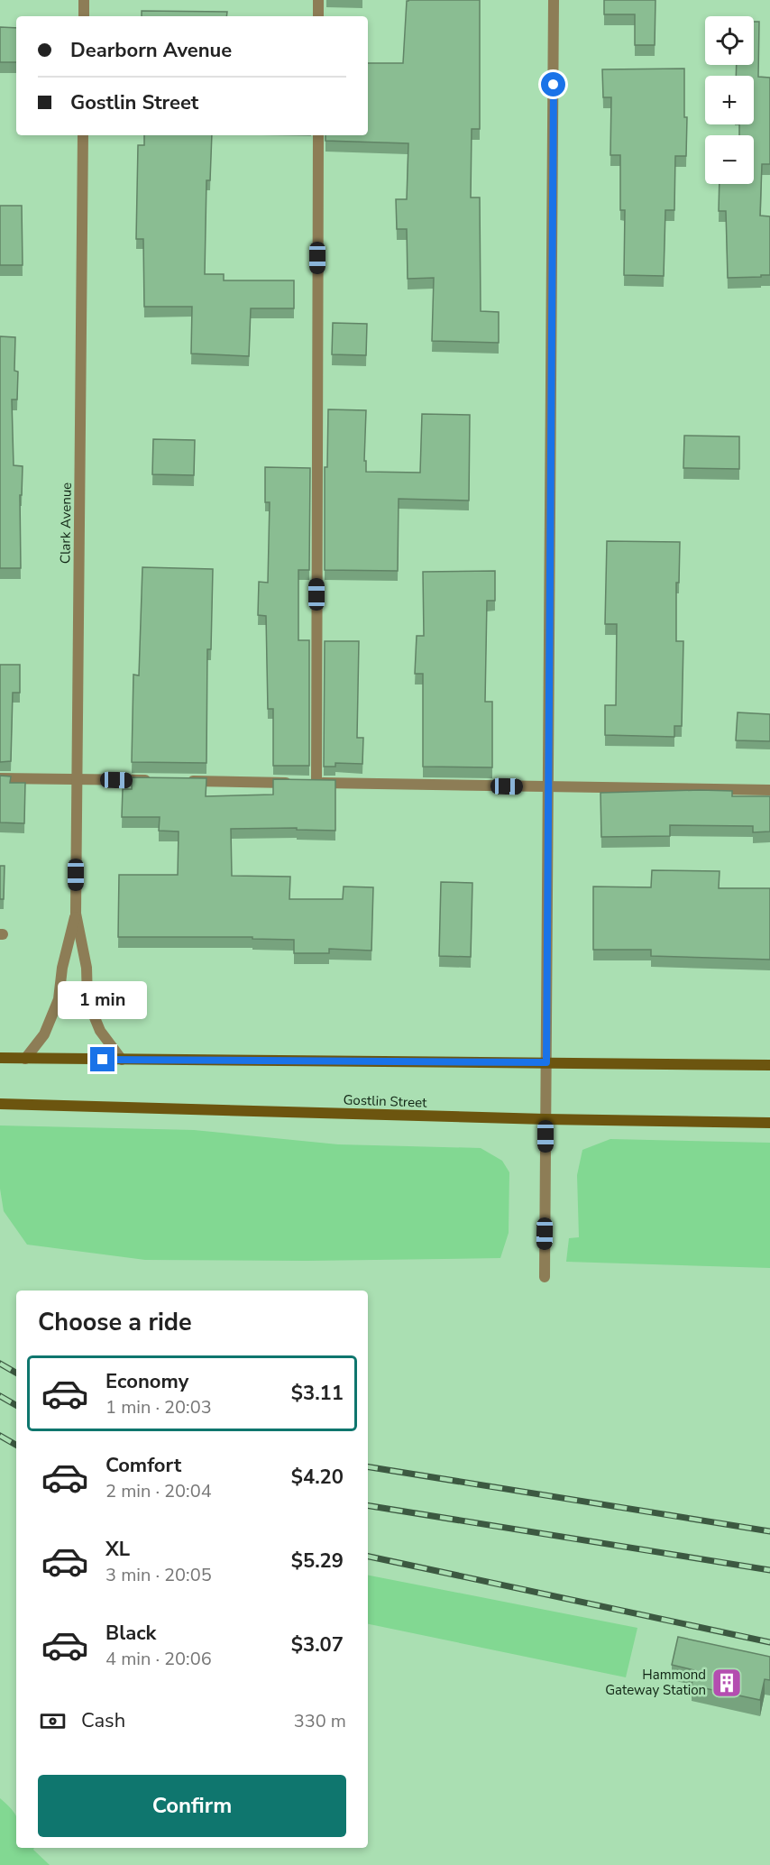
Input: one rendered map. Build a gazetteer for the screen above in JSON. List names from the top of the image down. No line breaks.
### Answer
{"streets":{"main road":["Gostlin Street"],"street":["Clark Avenue"]},"places":{"building":["Hammond Gateway Station"]},"page":{"map_buttons":["+","−"],"banner":["Dearborn Avenue","Gostlin Street"],"bubble":"1 min","heading":"Choose a ride","list":[{"name":"Economy","note":"1 min · 20:03","value":"$3.11"},{"name":"Comfort","note":"2 min · 20:04","value":"$4.20"},{"name":"XL","note":"3 min · 20:05","value":"$5.29"},{"name":"Black","note":"4 min · 20:06","value":"$3.07"}],"pay":["Cash","330 m"],"buttons":"Confirm"}}
